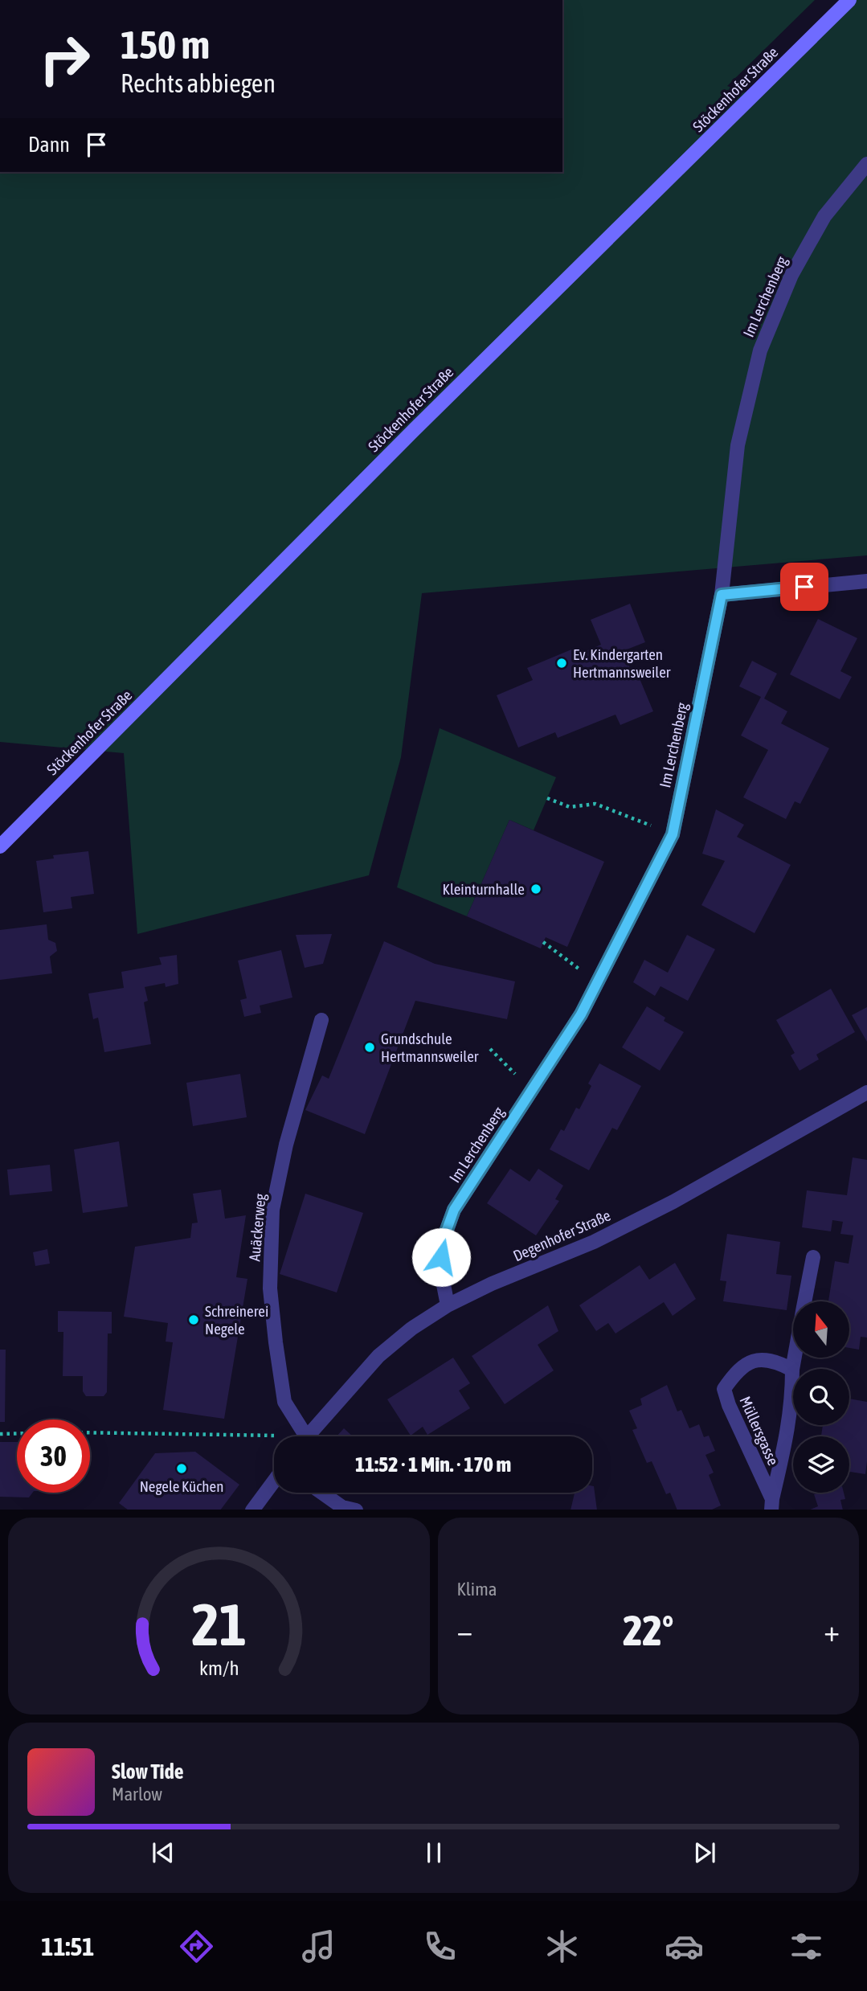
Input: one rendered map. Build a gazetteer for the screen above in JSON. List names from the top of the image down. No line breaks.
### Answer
{"streets":{"main road":["Stöckenhofer Straße"],"street":["Im Lerchenberg","Auäckerweg","Degenhofer Straße","Müllersgasse"]},"crossings":[["Im Lerchenberg","Degenhofer Straße"]],"places":["Ev. Kindergarten Hertmannsweiler","Kleinturnhalle","Grundschule Hertmannsweiler","Schreinerei Negele","Negele Küchen"],"north":"top","page":{"turn":["150 m","Rechts abbiegen"],"then":"Dann","limit":"30","trip":"11:52 · 1 Min. · 170 m","tile":"Klima","heat":["−","22°","+"],"song":["Slow Tide","Marlow"],"tabs":"11:51","gauge":["21","km/h"]}}
